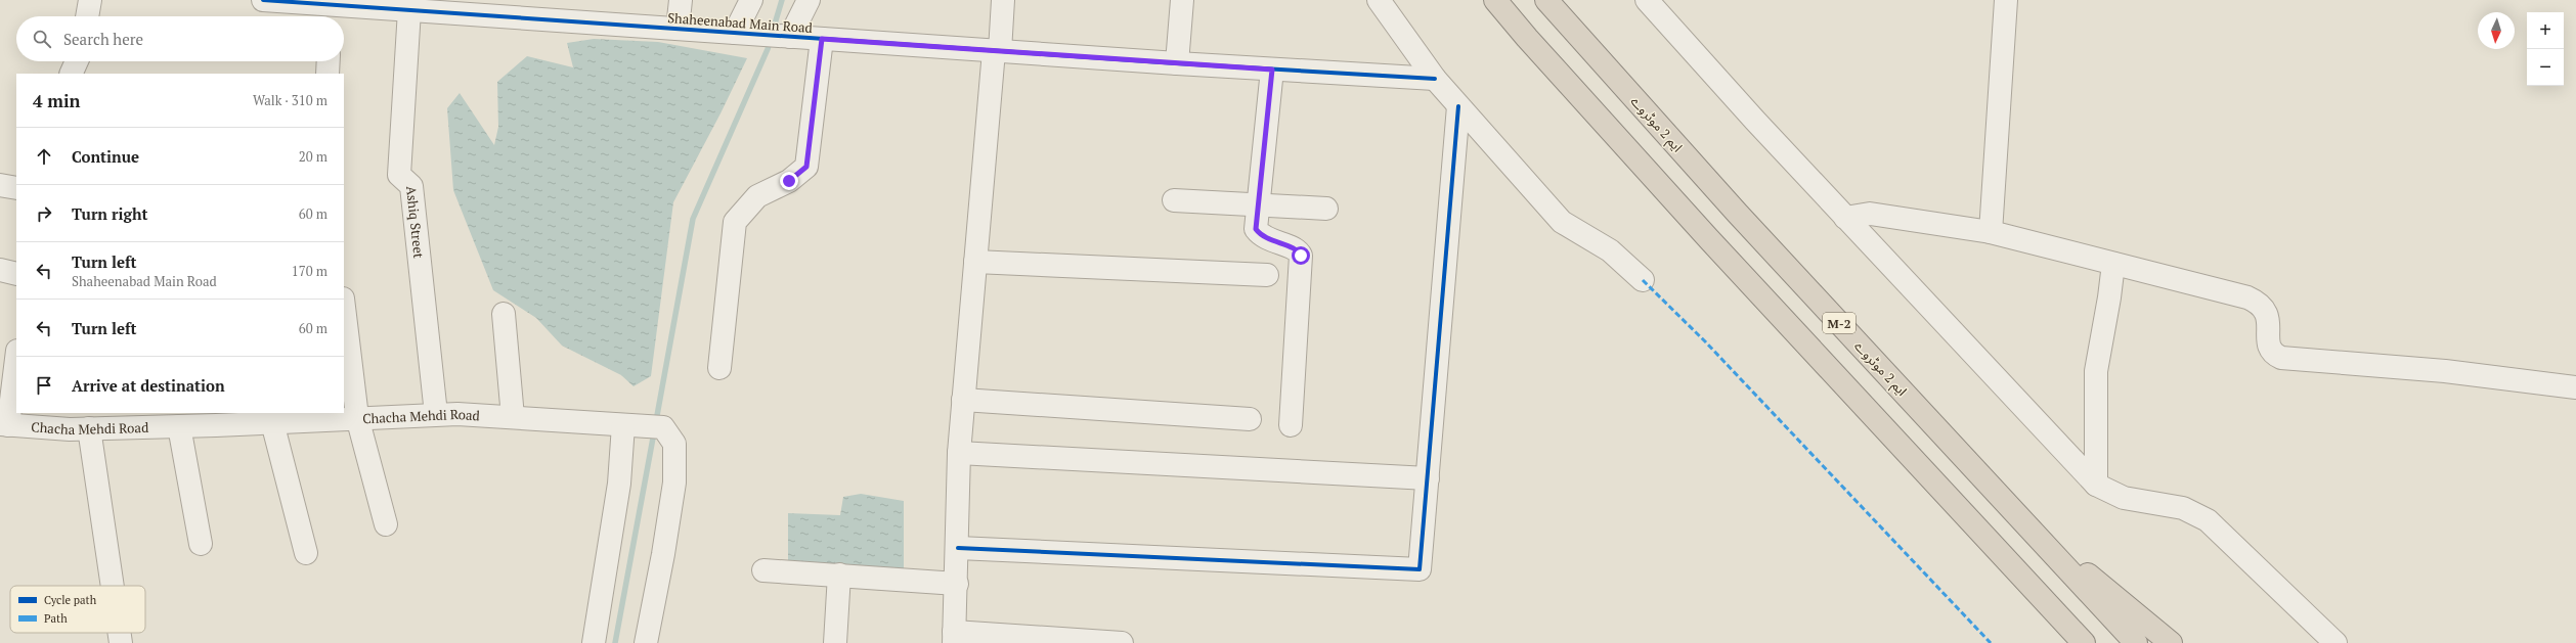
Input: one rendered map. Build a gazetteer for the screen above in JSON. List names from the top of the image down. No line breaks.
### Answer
{"streets":{"highway":["ایم 2 موٹروے","M-2"],"street":["Shaheenabad Main Road","Ashiq Street","Chacha Mehdi Road"]},"crossings":[["Shaheenabad Main Road","Ashiq Street"],["Ashiq Street","Chacha Mehdi Road"]],"legend":["Cycle path","Path"],"north":"bottom","page":{"map_buttons":["+","−"],"search":"Search here","heading":["4 min","Walk · 310 m"],"list":[["Continue","20 m"],["Turn right","60 m"],["Turn left","Shaheenabad Main Road","170 m"],["Turn left","60 m"],"Arrive at destination"]}}
